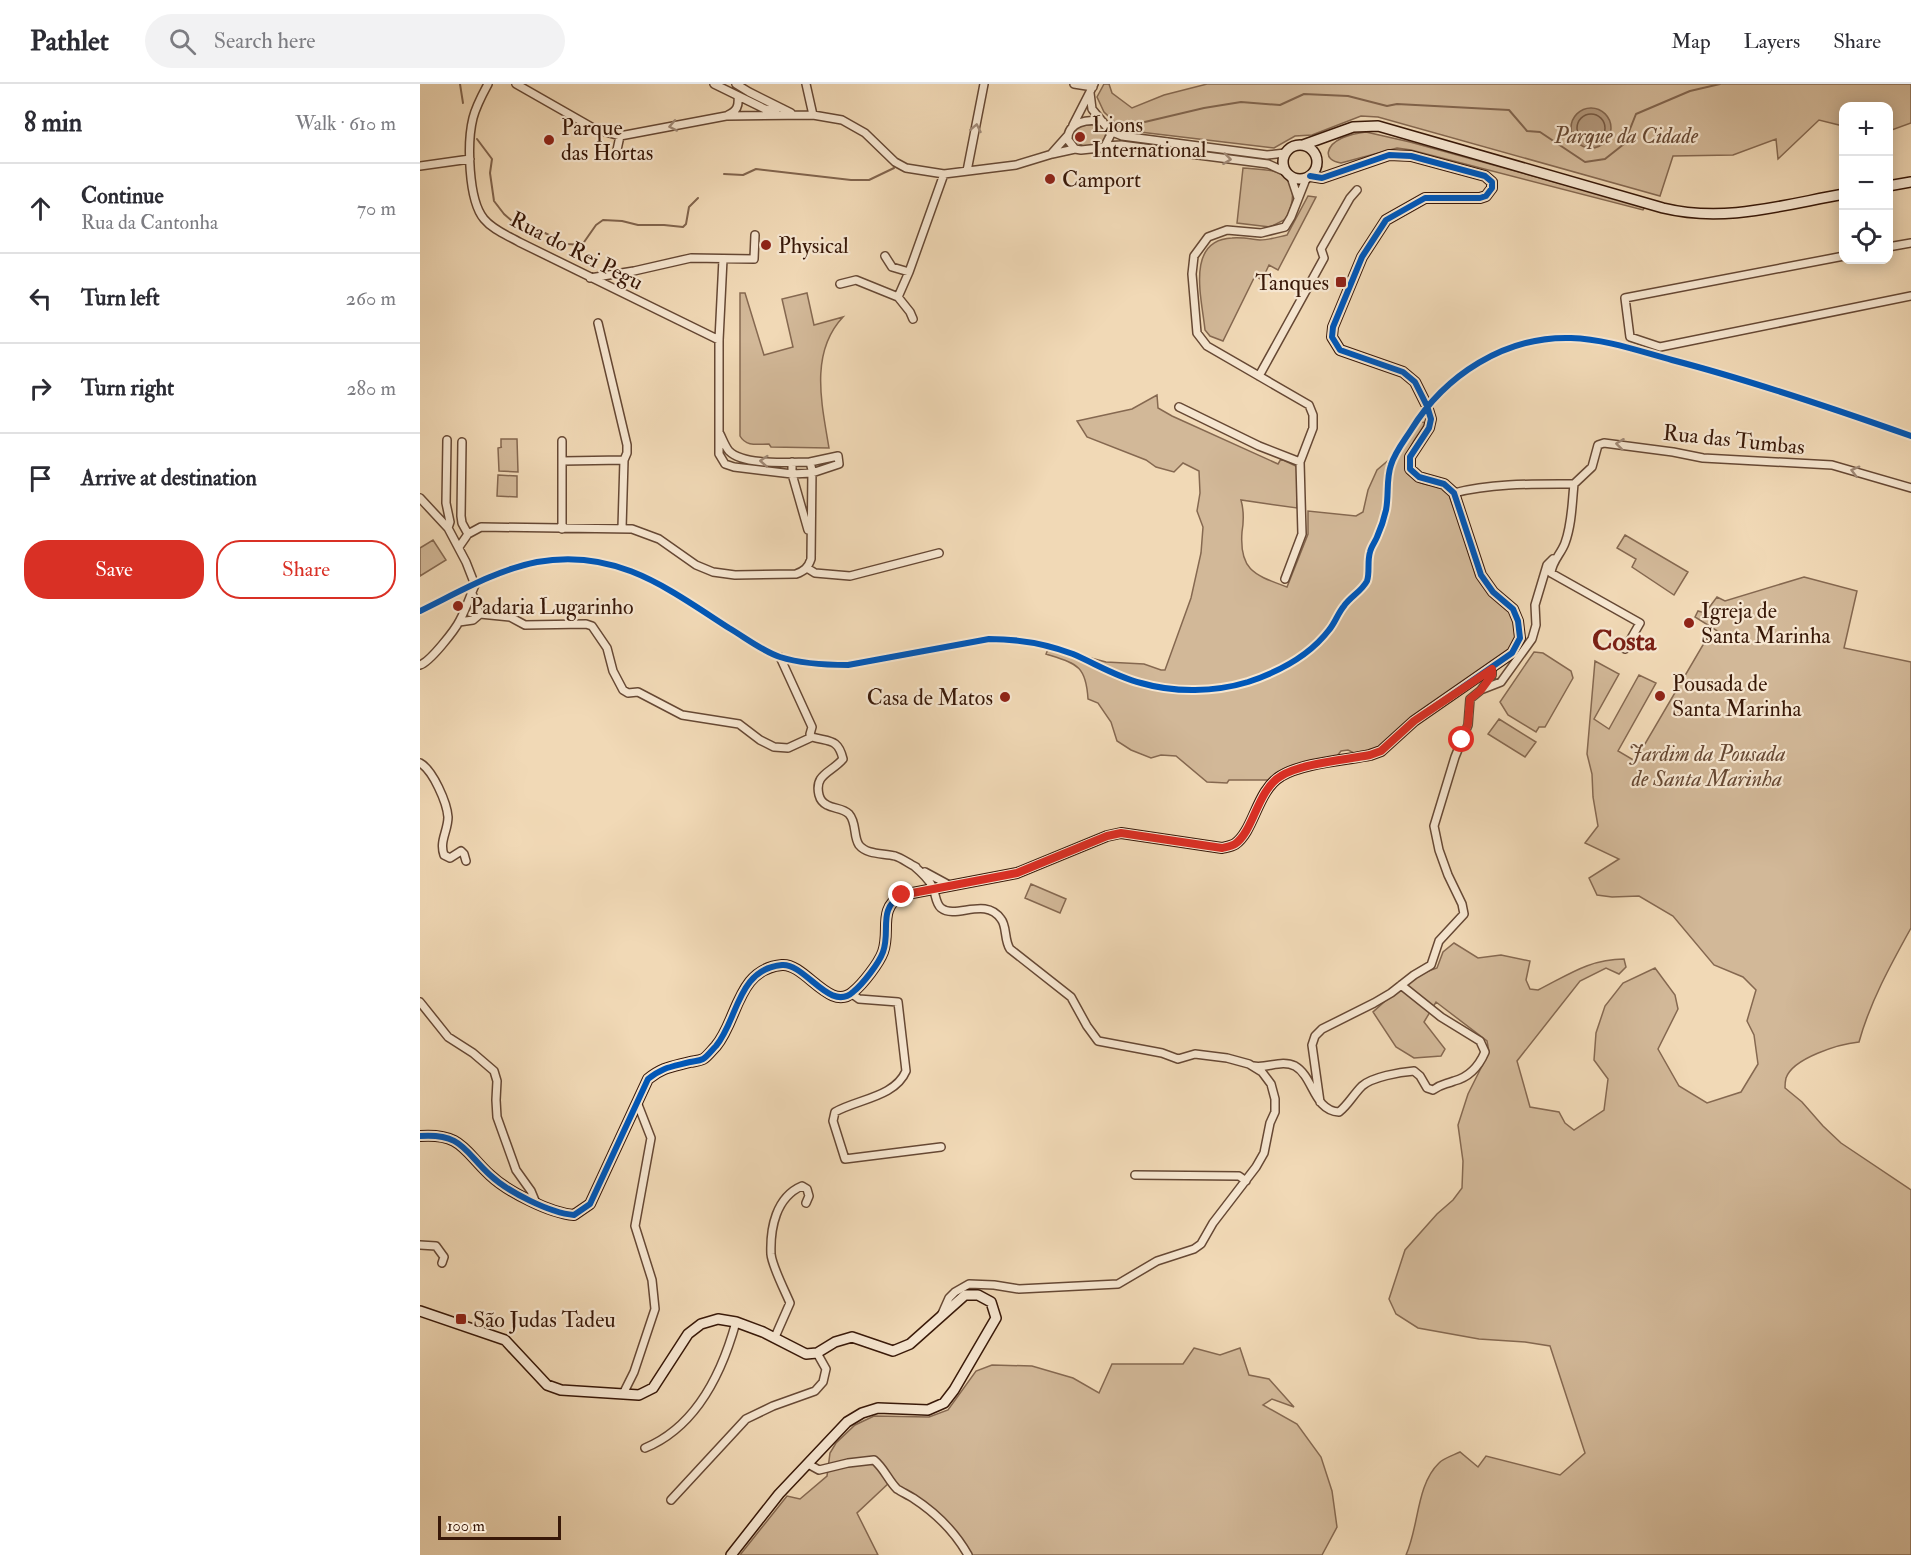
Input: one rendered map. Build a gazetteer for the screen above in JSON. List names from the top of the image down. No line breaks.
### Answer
{"streets":{"street":["Rua do Rei Pegu","Rua das Tumbas"]},"one_way":["Rua das Tumbas"],"districts":["Costa"],"parks":["Parque da Cidade","Jardim da Pousada de Santa Marinha"],"places":{"other":["Lions International","Parque das Hortas","Camport","Physical","Padaria Lugarinho","Igreja de Santa Marinha","Pousada de Santa Marinha","Casa de Matos"],"transit":["Tanques","São Judas Tadeu"]},"scale_bar":"100 m","page":{"header":"Pathlet","search":"Search here","nav":["Map","Layers","Share"],"heading":["8 min","Walk · 610 m"],"map_buttons":["+","−"],"list":[["Continue","Rua da Cantonha","70 m"],["Turn left","260 m"],["Turn right","280 m"],"Arrive at destination"],"buttons":["Save","Share"],"scale":"100 m"}}
